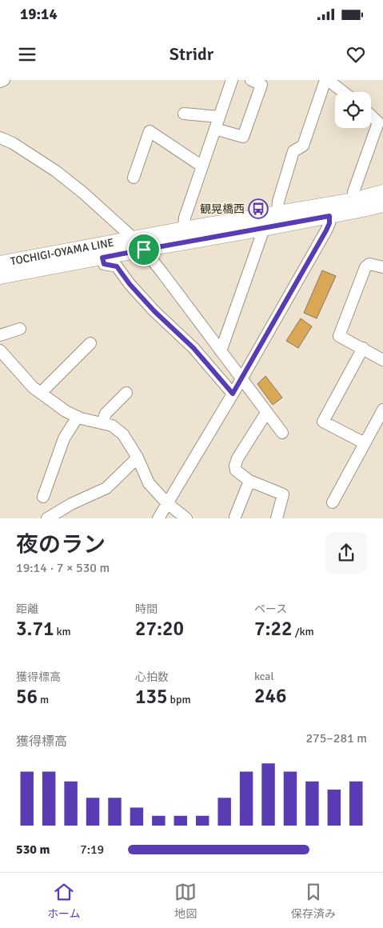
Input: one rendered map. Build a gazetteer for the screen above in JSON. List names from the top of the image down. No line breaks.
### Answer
{"streets":{"main road":["TOCHIGI-OYAMA LINE"]},"places":{"bus stop":["観晃橋西"]},"page":{"status":"19:14","header":"Stridr","heading":["夜のラン","19:14 · 7 × 530 m"],"stats":[["距離","3.71 km"],["時間","27:20"],["ペース","7:22 /km"],["獲得標高","56 m"],["心拍数","135 bpm"],["kcal","246"]],"chart":["獲得標高","275–281 m"],"list":[{"name":"530 m","note":"7:19"}],"tabs":["ホーム","地図","保存済み"]}}
